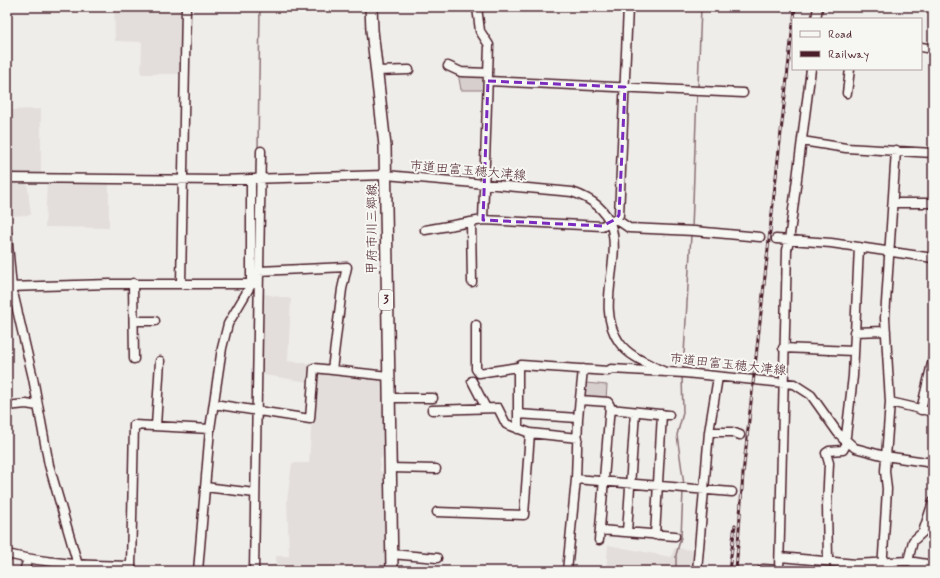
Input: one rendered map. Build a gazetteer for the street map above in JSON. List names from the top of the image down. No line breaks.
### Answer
{"streets":{"main road":["甲府市川三郷線","3"],"street":["市道田富玉穂大津線"]},"crossings":[["市道田富玉穂大津線","甲府市川三郷線"]],"legend":["Road","Railway"]}
